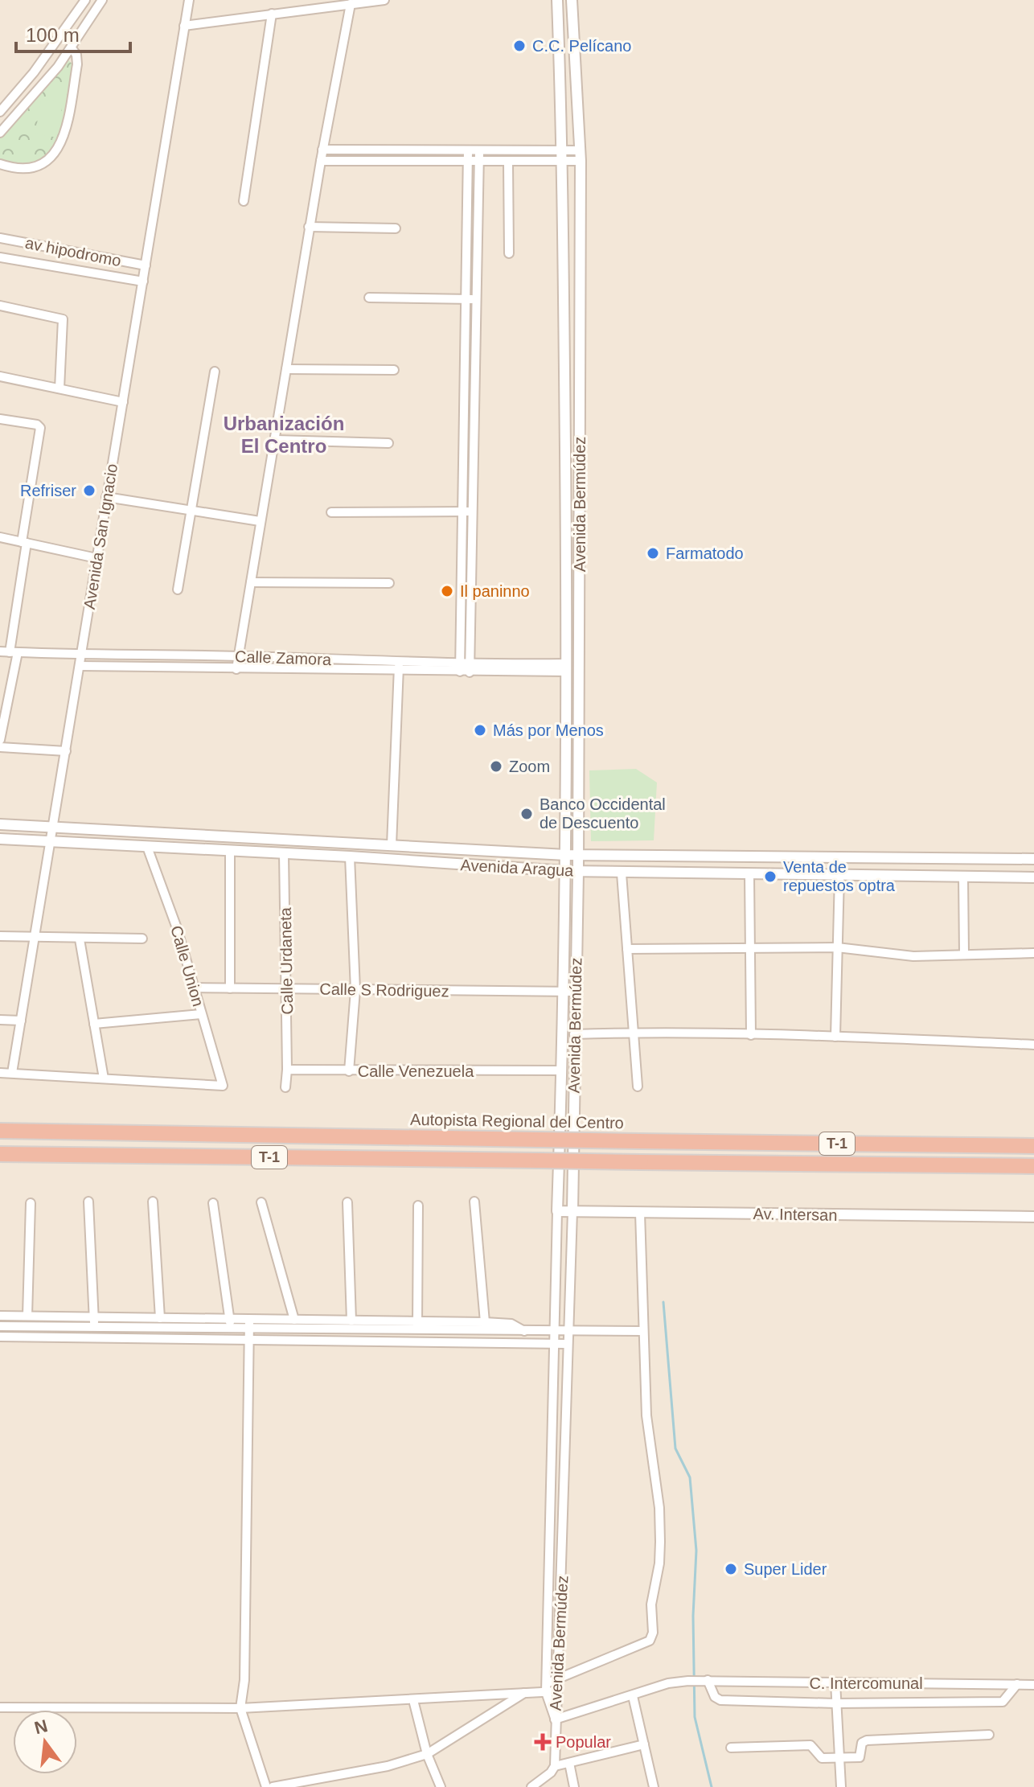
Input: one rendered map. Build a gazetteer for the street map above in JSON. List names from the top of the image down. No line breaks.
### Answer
{"streets":{"highway":["Autopista Regional del Centro","T-1"],"street":["av hipodromo","Avenida Bermúdez","Avenida San Ignacio","Calle Zamora","Avenida Aragua","Calle Urdaneta","Calle Union","Calle S Rodriguez","Calle Venezuela","Av. Intersan","C. Intercomunal"]},"crossings":[["av hipodromo","Avenida San Ignacio"],["Avenida Bermúdez","Calle Zamora"],["Avenida Bermúdez","Avenida Aragua"],["Avenida Bermúdez","Calle S Rodriguez"],["Avenida Bermúdez","Calle Venezuela"],["Avenida Bermúdez","Av. Intersan"],["Avenida Bermúdez","C. Intercomunal"],["Avenida San Ignacio","Calle Zamora"],["Avenida San Ignacio","Avenida Aragua"],["Avenida Aragua","Calle Urdaneta"],["Avenida Aragua","Calle Union"],["Calle Urdaneta","Calle S Rodriguez"],["Calle Urdaneta","Calle Venezuela"],["Calle Union","Calle S Rodriguez"]],"districts":["Urbanización El Centro"],"places":{"other":["C.C. Pelícano","Refriser","Farmatodo","Il paninno","Más por Menos","Zoom","Banco Occidental de Descuento","Venta de repuestos optra","Super Lider"],"health":["Popular"]},"scale_bar":"100 m","north":"top"}
